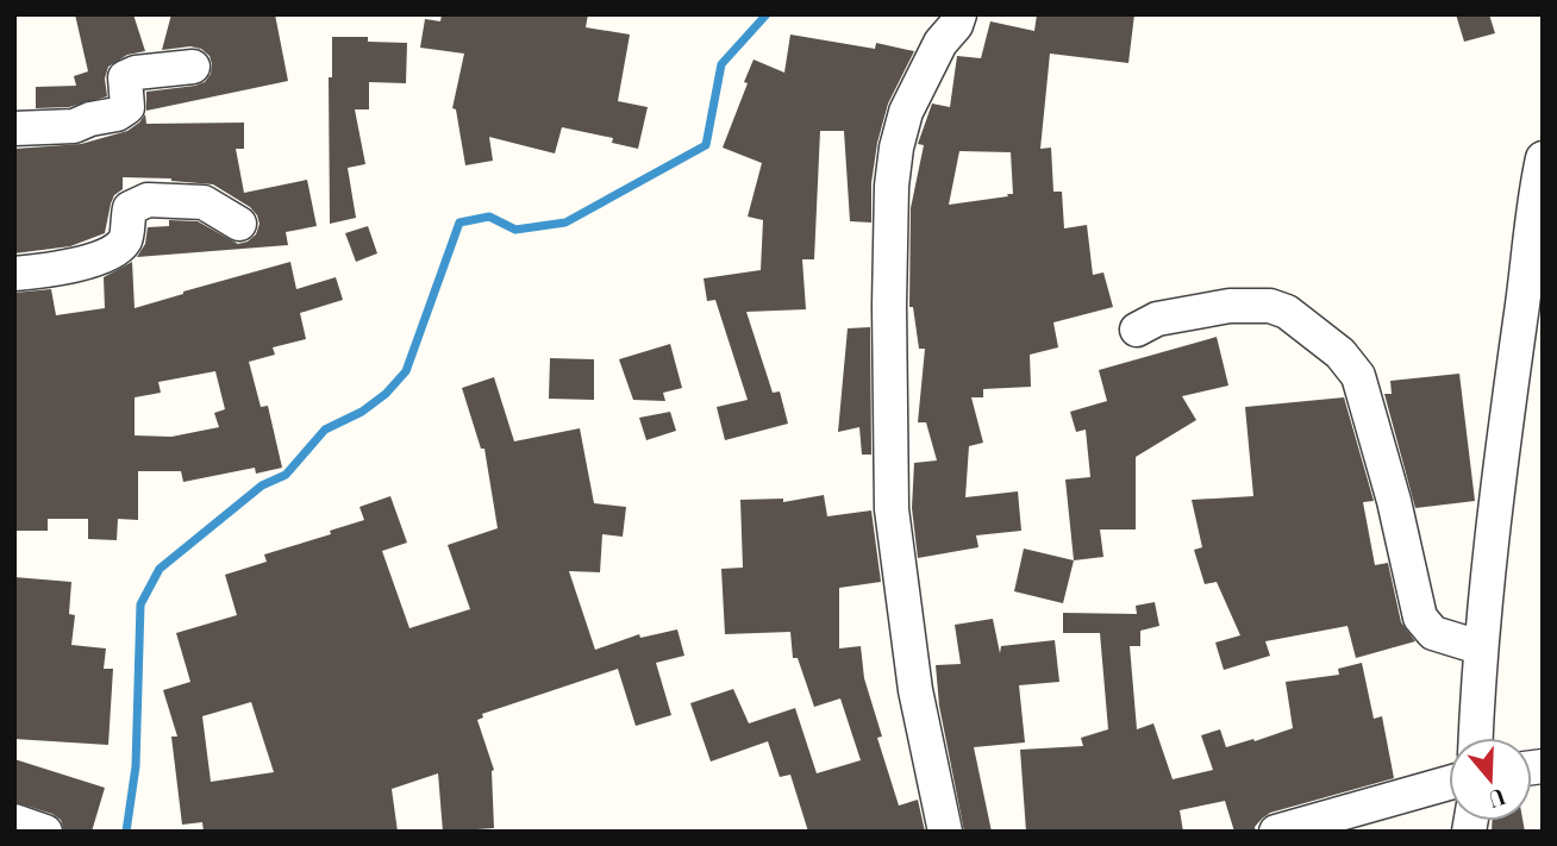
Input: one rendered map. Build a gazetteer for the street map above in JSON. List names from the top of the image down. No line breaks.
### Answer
{"north":"bottom"}
